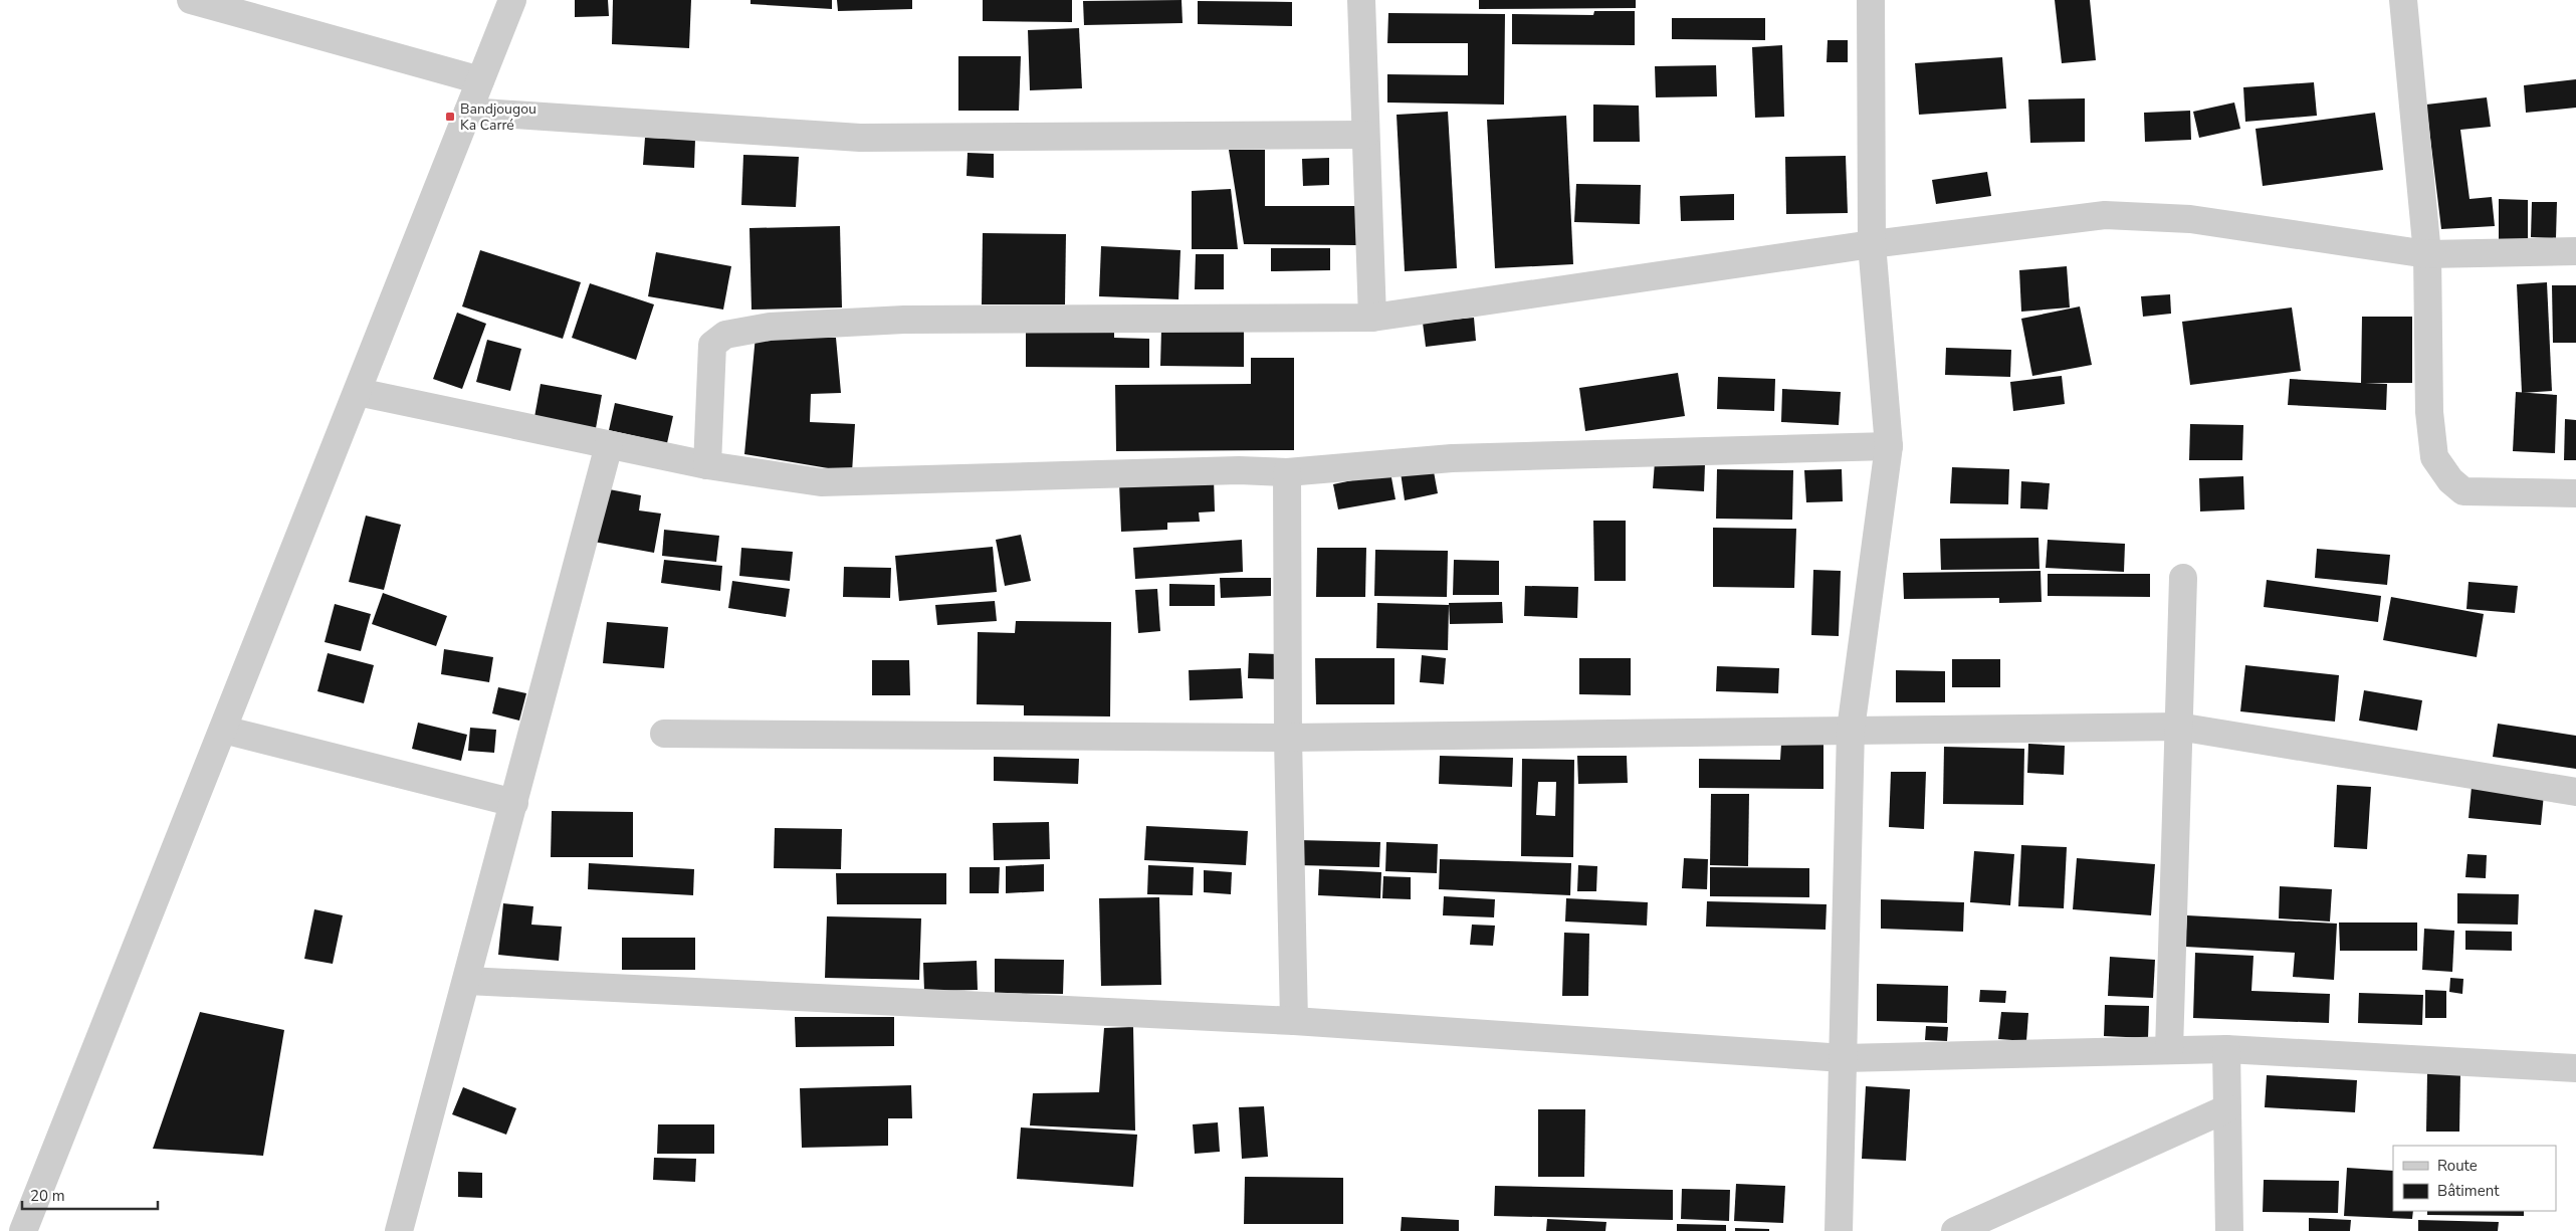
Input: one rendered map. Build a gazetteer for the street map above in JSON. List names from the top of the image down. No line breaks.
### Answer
{"places":{"transit":["Bandjougou Ka Carré"]},"legend":["Route","Bâtiment"],"scale_bar":"20 m"}
